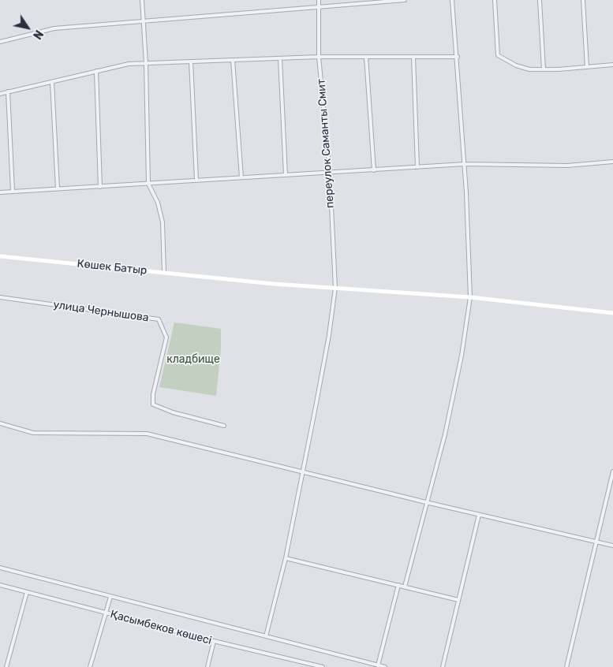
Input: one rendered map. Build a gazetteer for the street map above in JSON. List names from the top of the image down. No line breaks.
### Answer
{"streets":{"street":["переулок Саманты Смит","Көшек Батыр","улица Чернышова","Қасымбеков көшесі"]},"crossings":[["переулок Саманты Смит","Көшек Батыр"]],"parks":["кладбище"],"north":"bottom right"}
